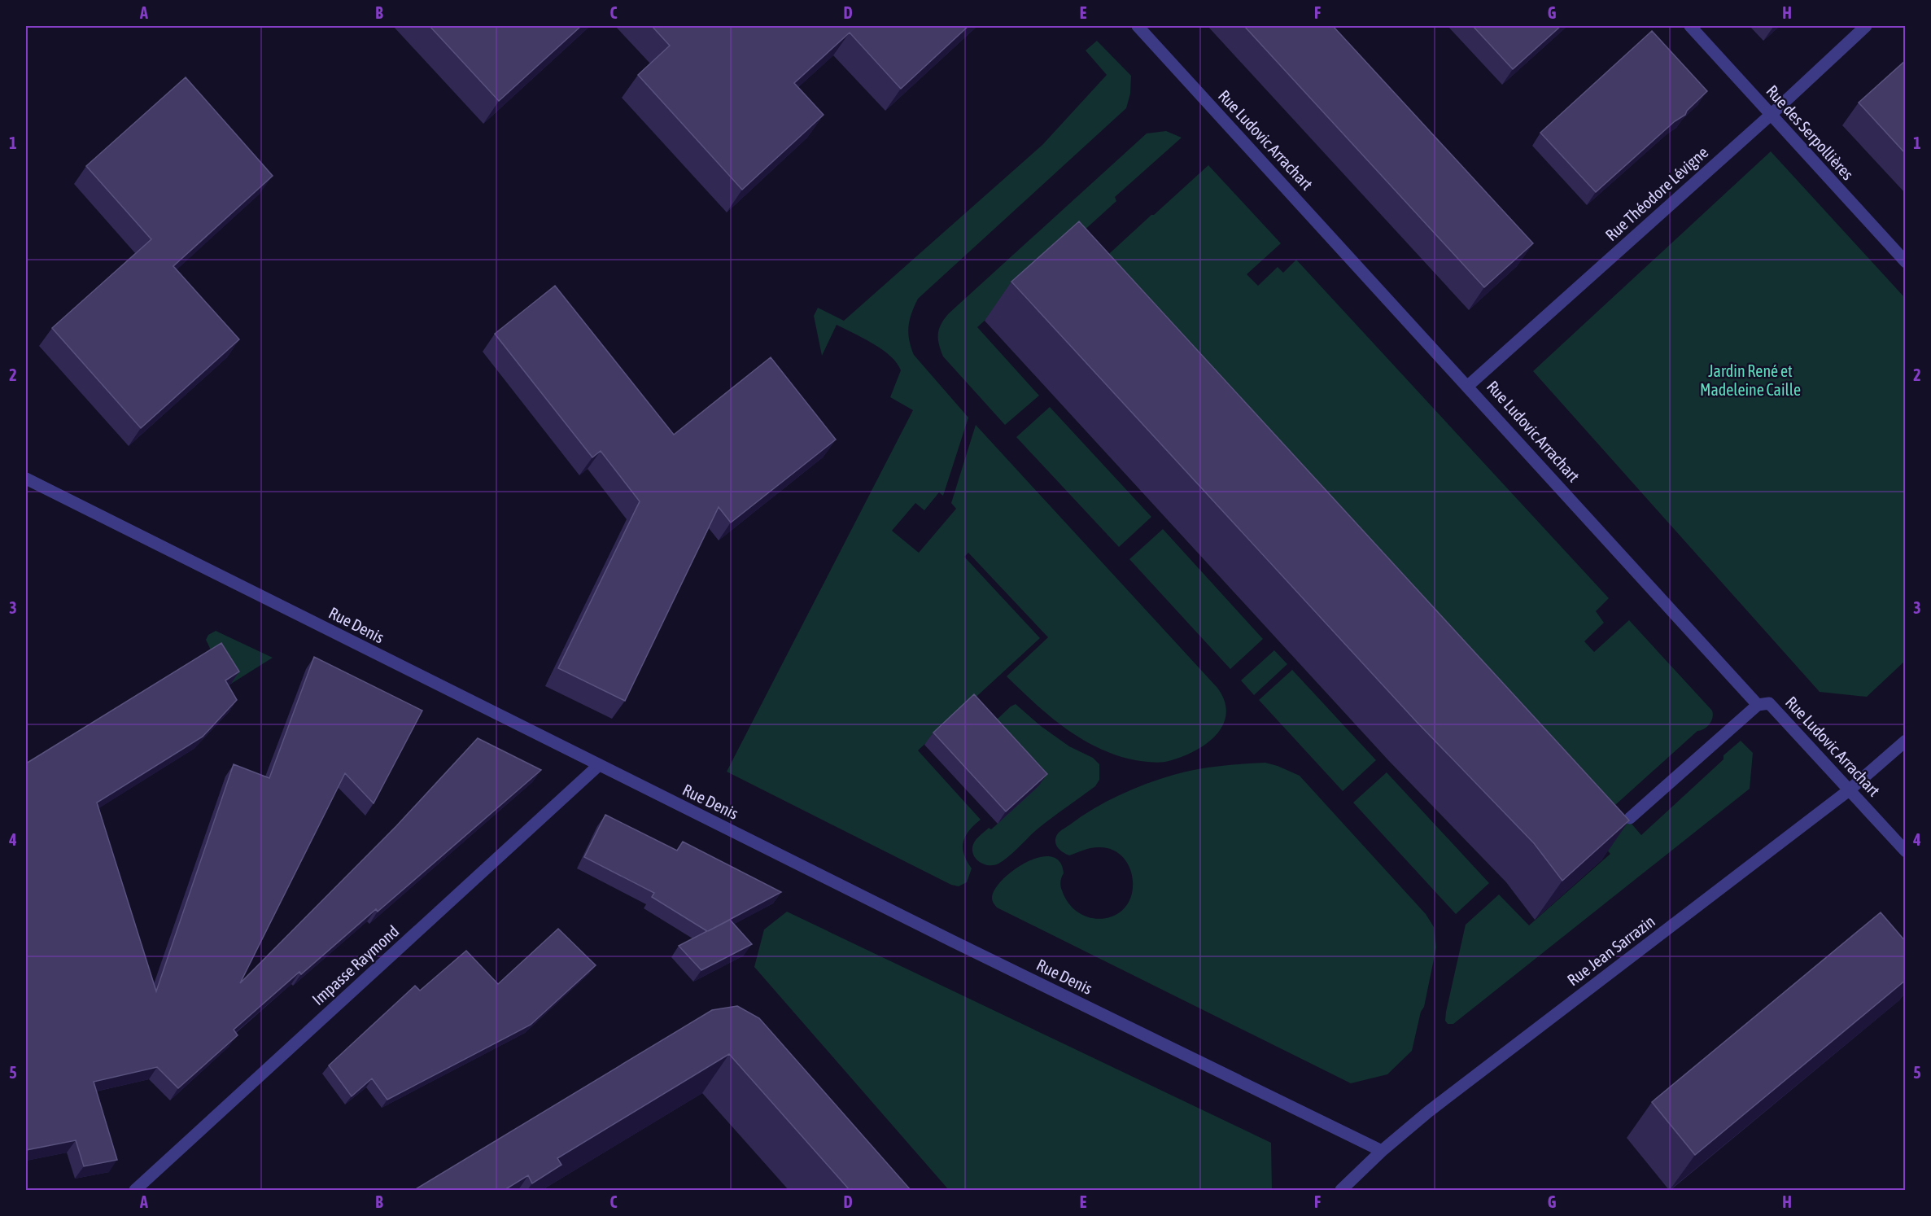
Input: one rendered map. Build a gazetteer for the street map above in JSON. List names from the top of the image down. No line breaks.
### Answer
{"streets":{"street":["Rue des Serpollières","Rue Ludovic Arrachart","Rue Théodore Lévigne","Rue Denis","Rue Jean Sarrazin","Impasse Raymond"]},"crossings":[["Rue des Serpollières","Rue Théodore Lévigne"],["Rue Ludovic Arrachart","Rue Théodore Lévigne"],["Rue Ludovic Arrachart","Rue Jean Sarrazin"],["Rue Denis","Rue Jean Sarrazin"],["Rue Denis","Impasse Raymond"]],"parks":["Jardin René et Madeleine Caille"],"grid":{"columns":["A","B","C","D","E","F","G","H"],"rows":["1","2","3","4","5"]}}
